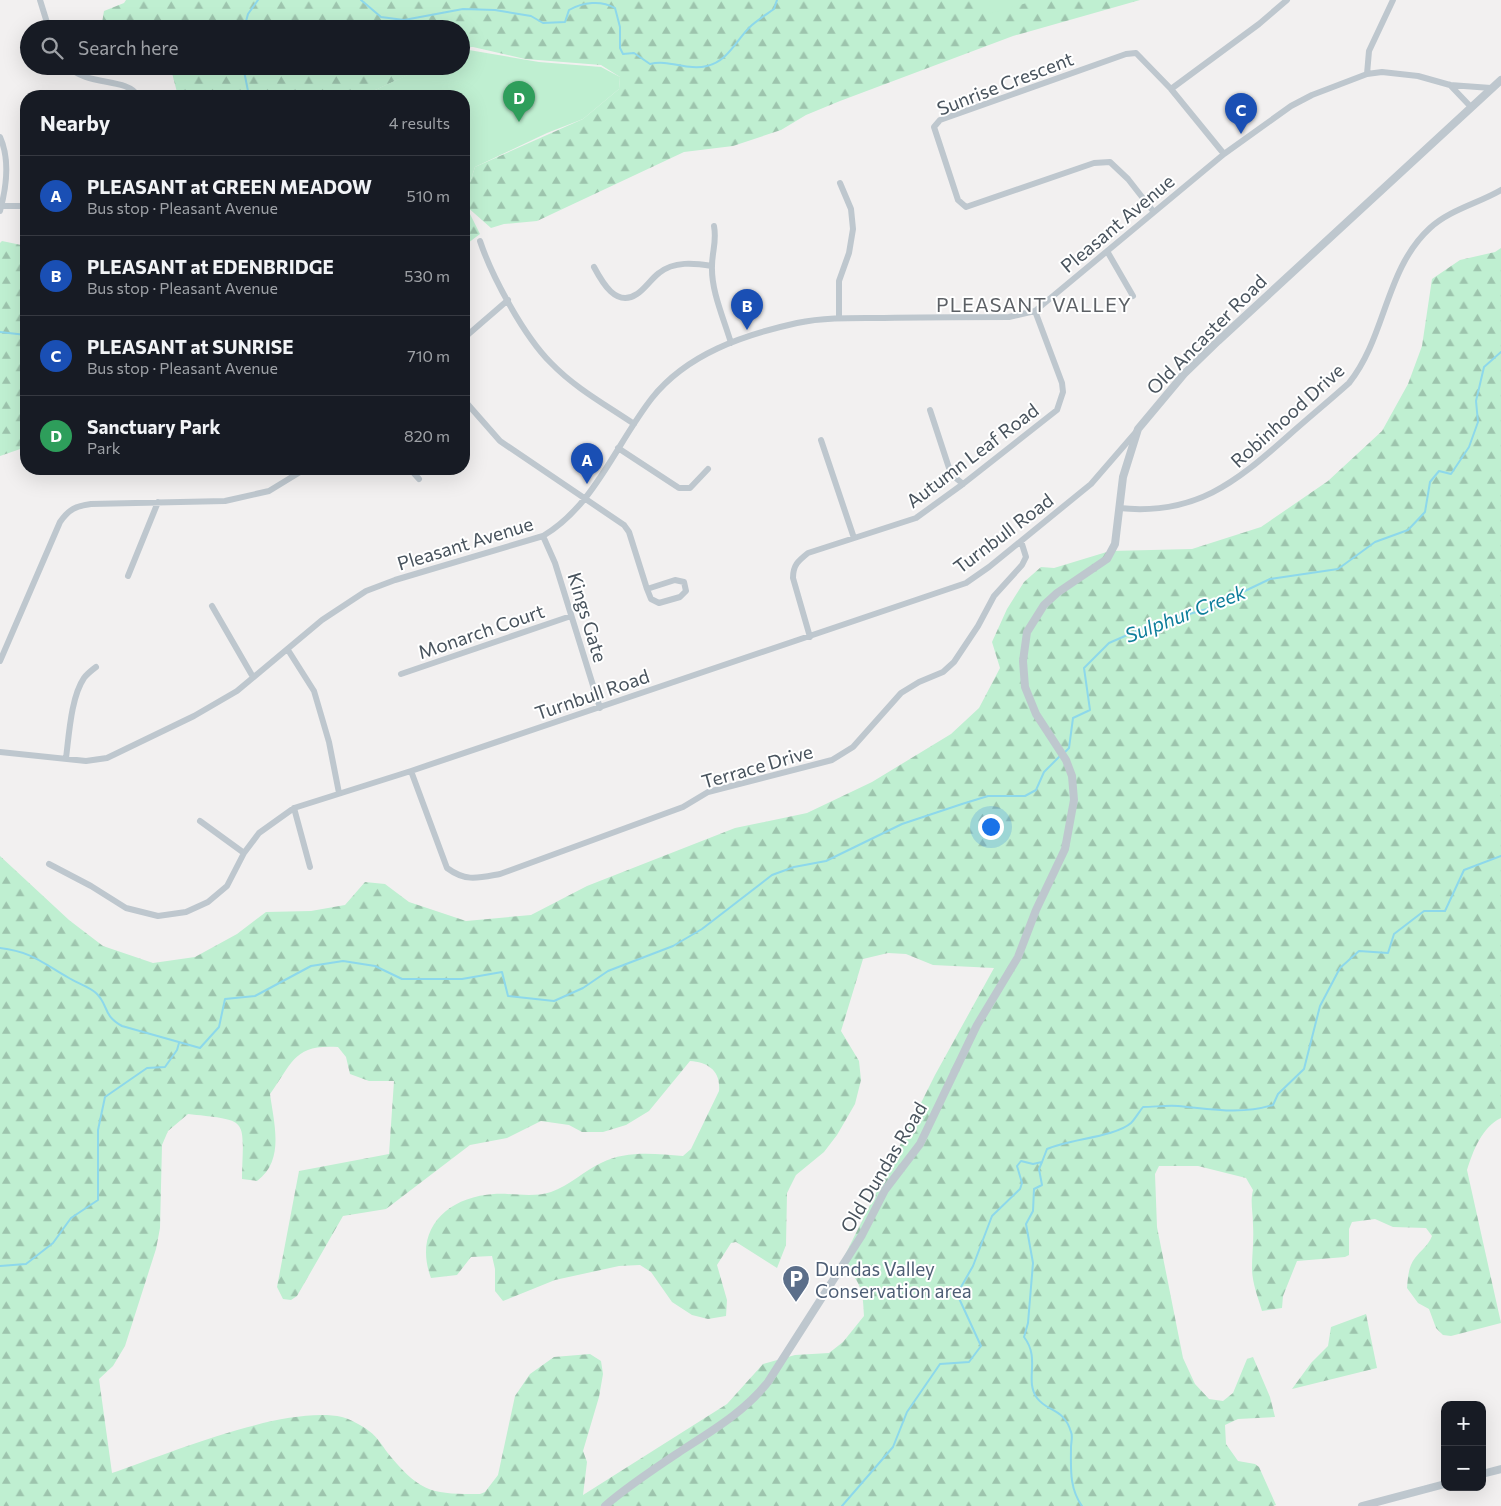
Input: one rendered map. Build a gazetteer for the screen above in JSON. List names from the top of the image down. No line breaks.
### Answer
{"streets":{"street":["Sunrise Crescent","Pleasant Avenue","Old Ancaster Road","Robinhood Drive","Autumn Leaf Road","Turnbull Road","Kings Gate","Monarch Court","Terrace Drive","Old Dundas Road"]},"crossings":[["Sunrise Crescent","Pleasant Avenue"],["Pleasant Avenue","Old Ancaster Road"],["Pleasant Avenue","Autumn Leaf Road"],["Pleasant Avenue","Kings Gate"],["Old Ancaster Road","Robinhood Drive"],["Old Ancaster Road","Turnbull Road"],["Old Ancaster Road","Old Dundas Road"],["Autumn Leaf Road","Turnbull Road"],["Turnbull Road","Kings Gate"],["Turnbull Road","Terrace Drive"],["Kings Gate","Monarch Court"]],"districts":["PLEASANT VALLEY"],"water":["Sulphur Creek"],"places":{"parking":["Dundas Valley Conservation area"]},"page":{"search":"Search here","pins":["D","C","B","A"],"heading":["Nearby","4 results"],"list":[{"mark":"A","name":"PLEASANT at GREEN MEADOW","note":"Bus stop · Pleasant Avenue","value":"510 m"},{"mark":"B","name":"PLEASANT at EDENBRIDGE","note":"Bus stop · Pleasant Avenue","value":"530 m"},{"mark":"C","name":"PLEASANT at SUNRISE","note":"Bus stop · Pleasant Avenue","value":"710 m"},{"mark":"D","name":"Sanctuary Park","note":"Park","value":"820 m"}],"map_buttons":["+","−"]}}
